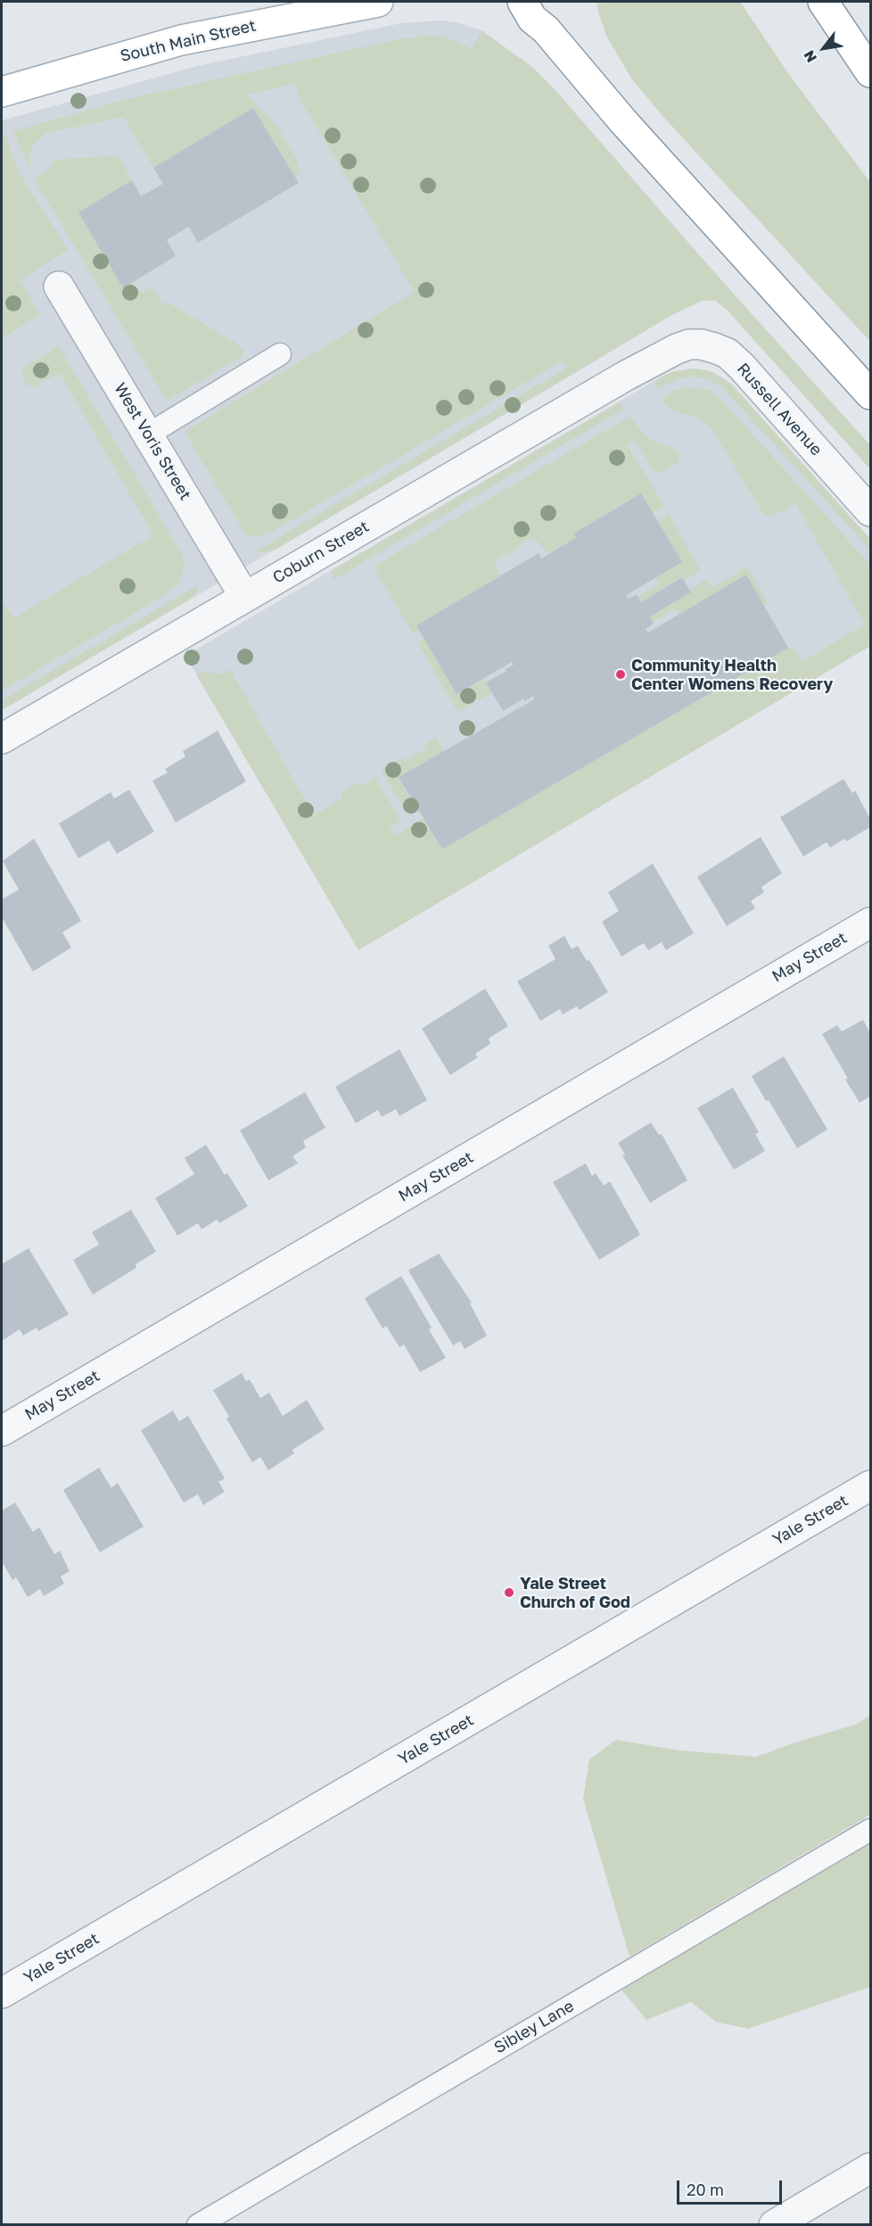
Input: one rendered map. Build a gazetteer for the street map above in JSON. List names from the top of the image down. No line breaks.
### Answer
{"streets":{"main road":["South Main Street"],"street":["Russell Avenue","West Voris Street","Coburn Street","May Street","Yale Street"],"lane":["Sibley Lane"]},"crossings":[["Russell Avenue","Coburn Street"],["West Voris Street","Coburn Street"]],"places":["Community Health Center Womens Recovery","Yale Street Church of God"],"scale_bar":"20 m","north":"bottom left"}
